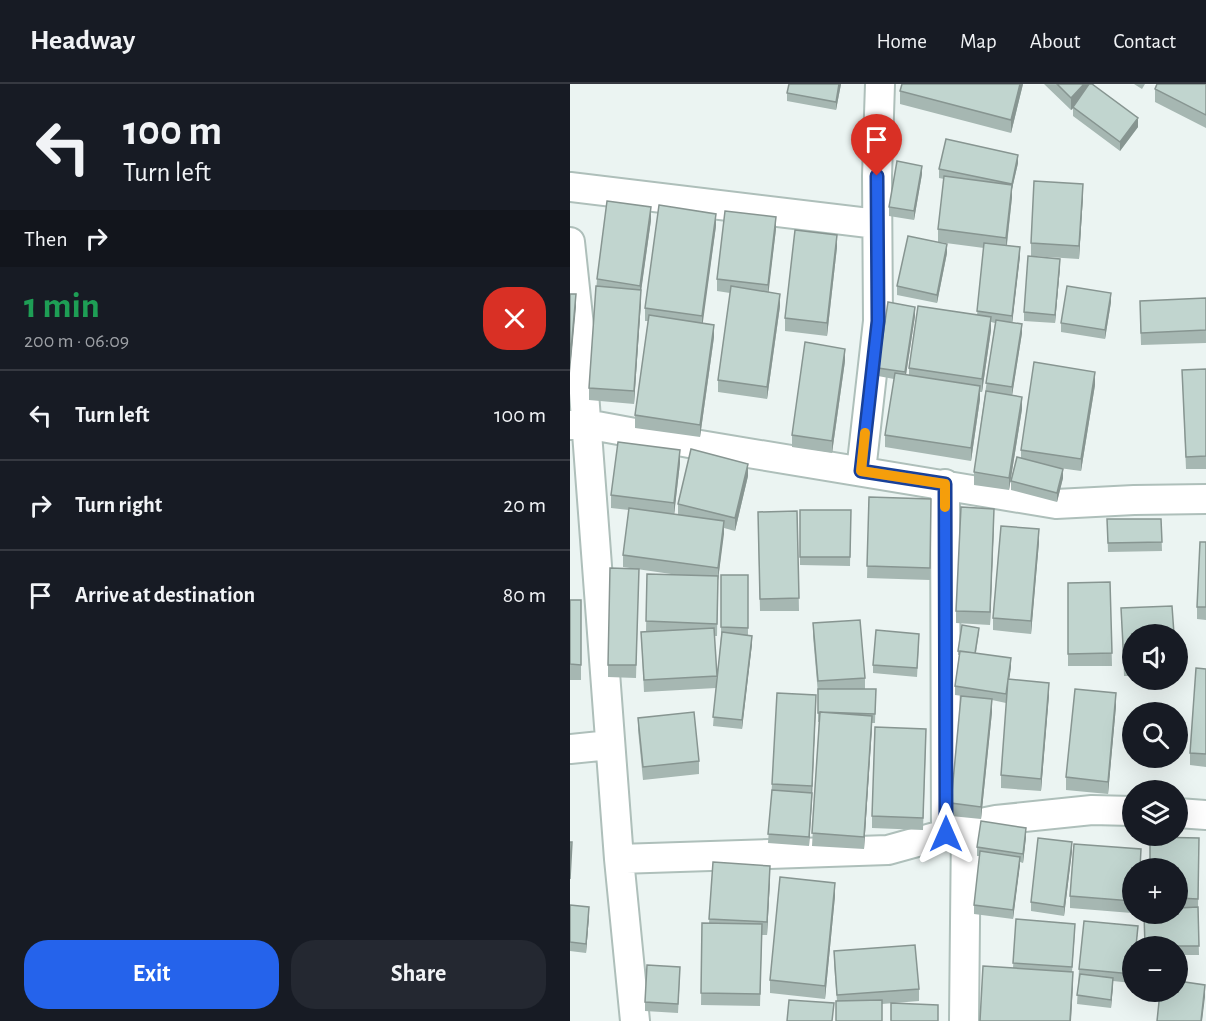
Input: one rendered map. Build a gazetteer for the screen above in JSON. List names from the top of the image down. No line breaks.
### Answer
{"page":{"header":"Headway","nav":["Home","Map","About","Contact"],"turn":["100 m","Turn left"],"then":"Then","heading":["1 min","200 m · 06:09"],"list":[{"name":"Turn left","value":"100 m"},{"name":"Turn right","value":"20 m"},{"name":"Arrive at destination","value":"80 m"}],"map_buttons":["+","−"],"buttons":["Exit","Share"]}}
